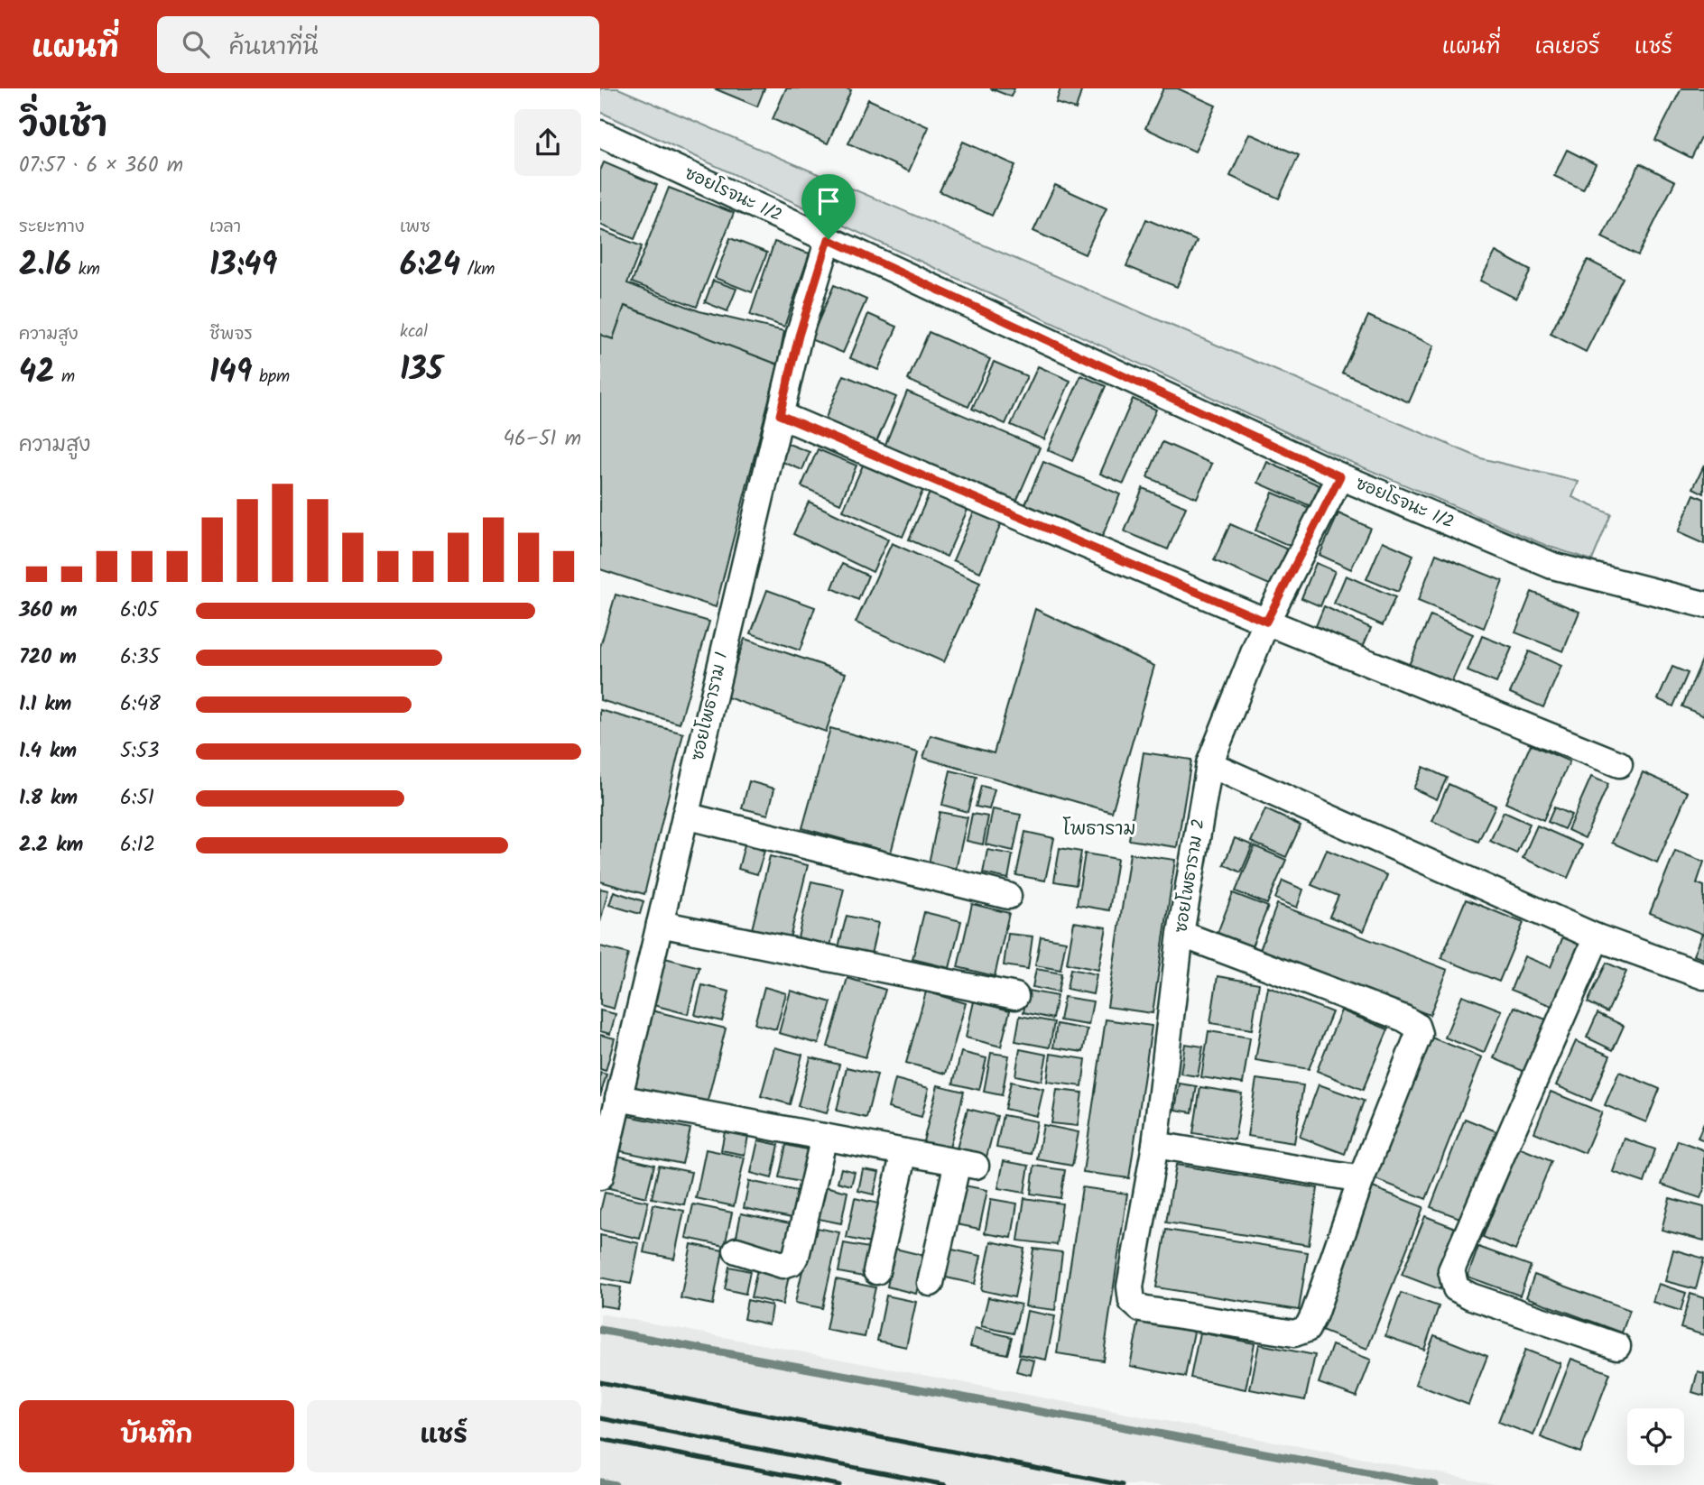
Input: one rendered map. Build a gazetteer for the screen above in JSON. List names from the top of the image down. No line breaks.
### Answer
{"streets":{"street":["ซอยโรจนะ 1/2","ซอยโพธาราม 1","ซอยโพธาราม 2"]},"crossings":[["ซอยโรจนะ 1/2","ซอยโพธาราม 1"],["ซอยโรจนะ 1/2","ซอยโพธาราม 2"]],"districts":["โพธาราม"],"page":{"header":"แผนที่","search":"ค้นหาที่นี่","nav":["แผนที่","เลเยอร์","แชร์"],"heading":["วิ่งเช้า","07:57 · 6 × 360 m"],"stats":[["ระยะทาง","2.16 km"],["เวลา","13:49"],["เพซ","6:24 /km"],["ความสูง","42 m"],["ชีพจร","149 bpm"],["kcal","135"]],"chart":["ความสูง","46–51 m"],"list":[{"name":"360 m","note":"6:05"},{"name":"720 m","note":"6:35"},{"name":"1.1 km","note":"6:48"},{"name":"1.4 km","note":"5:53"},{"name":"1.8 km","note":"6:51"},{"name":"2.2 km","note":"6:12"}],"buttons":["บันทึก","แชร์"]}}
